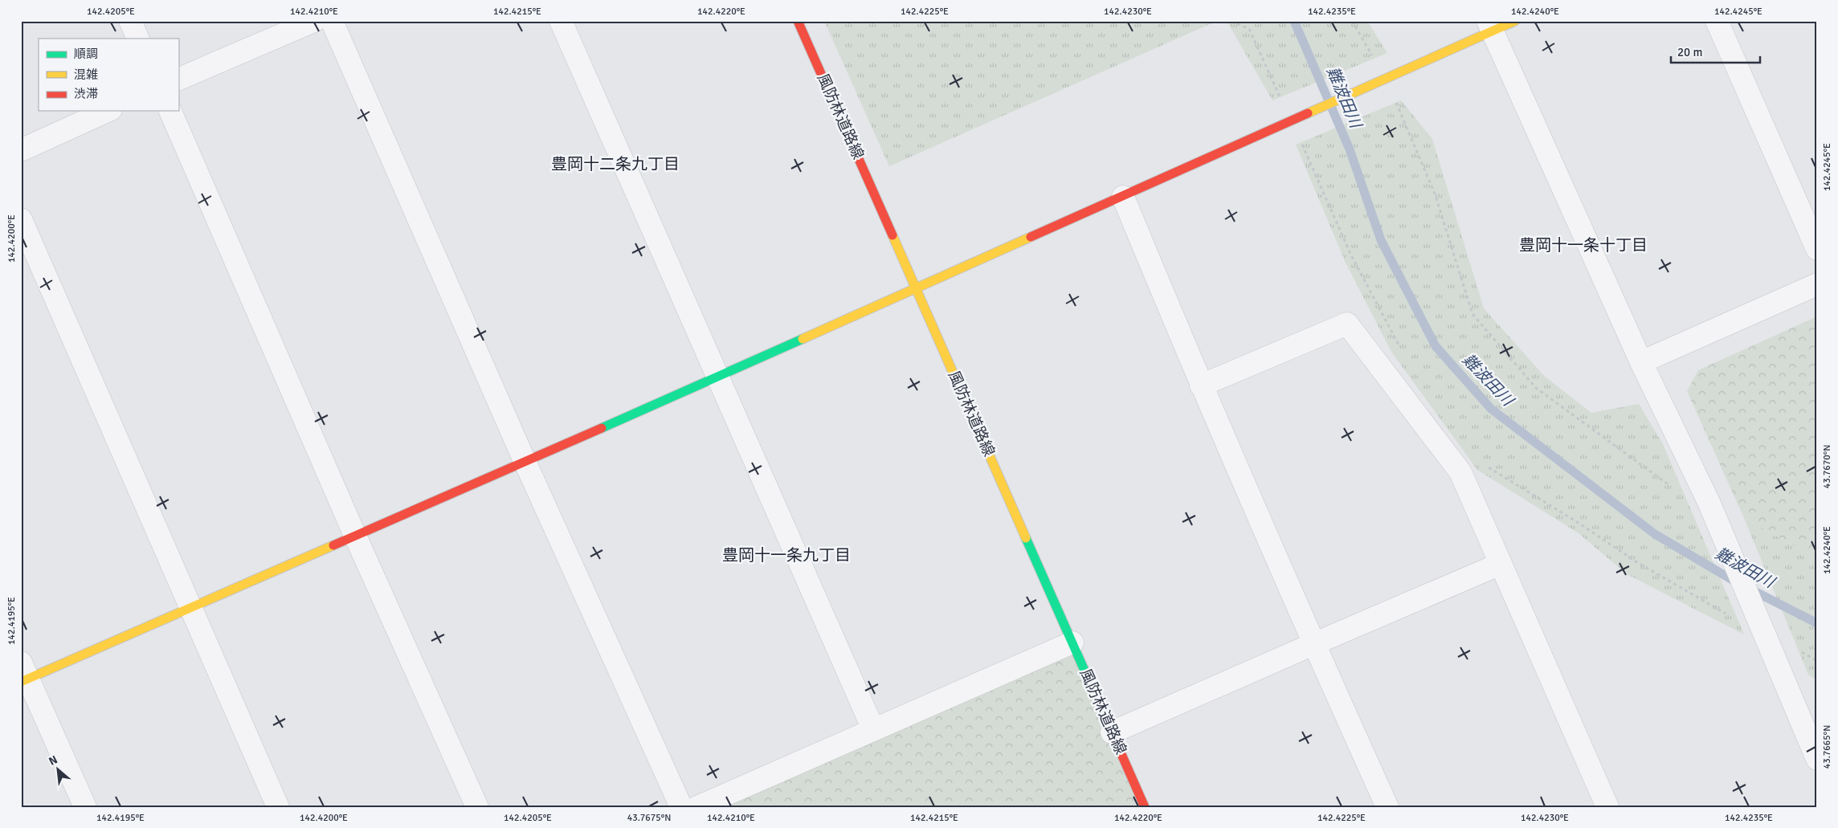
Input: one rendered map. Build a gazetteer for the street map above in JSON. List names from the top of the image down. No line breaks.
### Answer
{"streets":{"street":["風防林道路線"]},"districts":["豊岡十二条九丁目","豊岡十一条十丁目","豊岡十一条九丁目"],"water":["難波田川"],"legend":["順調","混雑","渋滞"],"scale_bar":"20 m","north":"top left","coordinates":["142.4205°E","142.4210°E","142.4215°E","142.4220°E","142.4225°E","142.4230°E","142.4235°E","142.4240°E","142.4245°E","142.4200°E","43.7670°N","142.4195°E","43.7665°N","43.7675°N"]}
